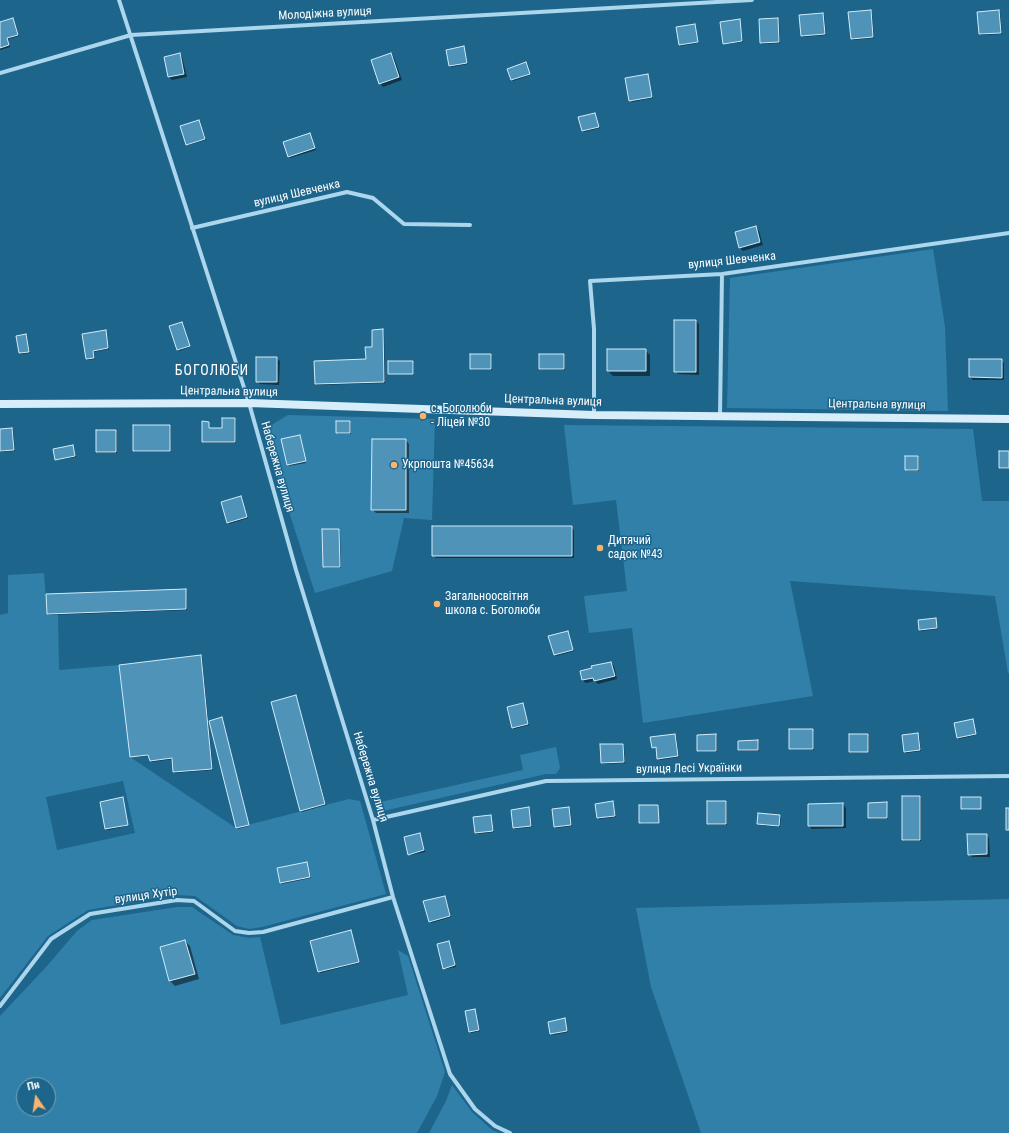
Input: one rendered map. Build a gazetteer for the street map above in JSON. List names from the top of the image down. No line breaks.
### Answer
{"streets":{"street":["Молодіжна вулиця","вулиця Шевченка","Центральна вулиця","Набережна вулиця","вулиця Лесі Українки","вулиця Хутір"]},"crossings":[["вулиця Шевченка","Центральна вулиця"],["Центральна вулиця","Набережна вулиця"],["Набережна вулиця","вулиця Лесі Українки"],["Набережна вулиця","вулиця Хутір"]],"districts":["БОГОЛЮБИ"],"places":["с. Боголюби - Ліцей №30","Укрпошта №45634","Дитячий садок №43","Загальноосвітня школа с. Боголюби"],"north":"top"}
